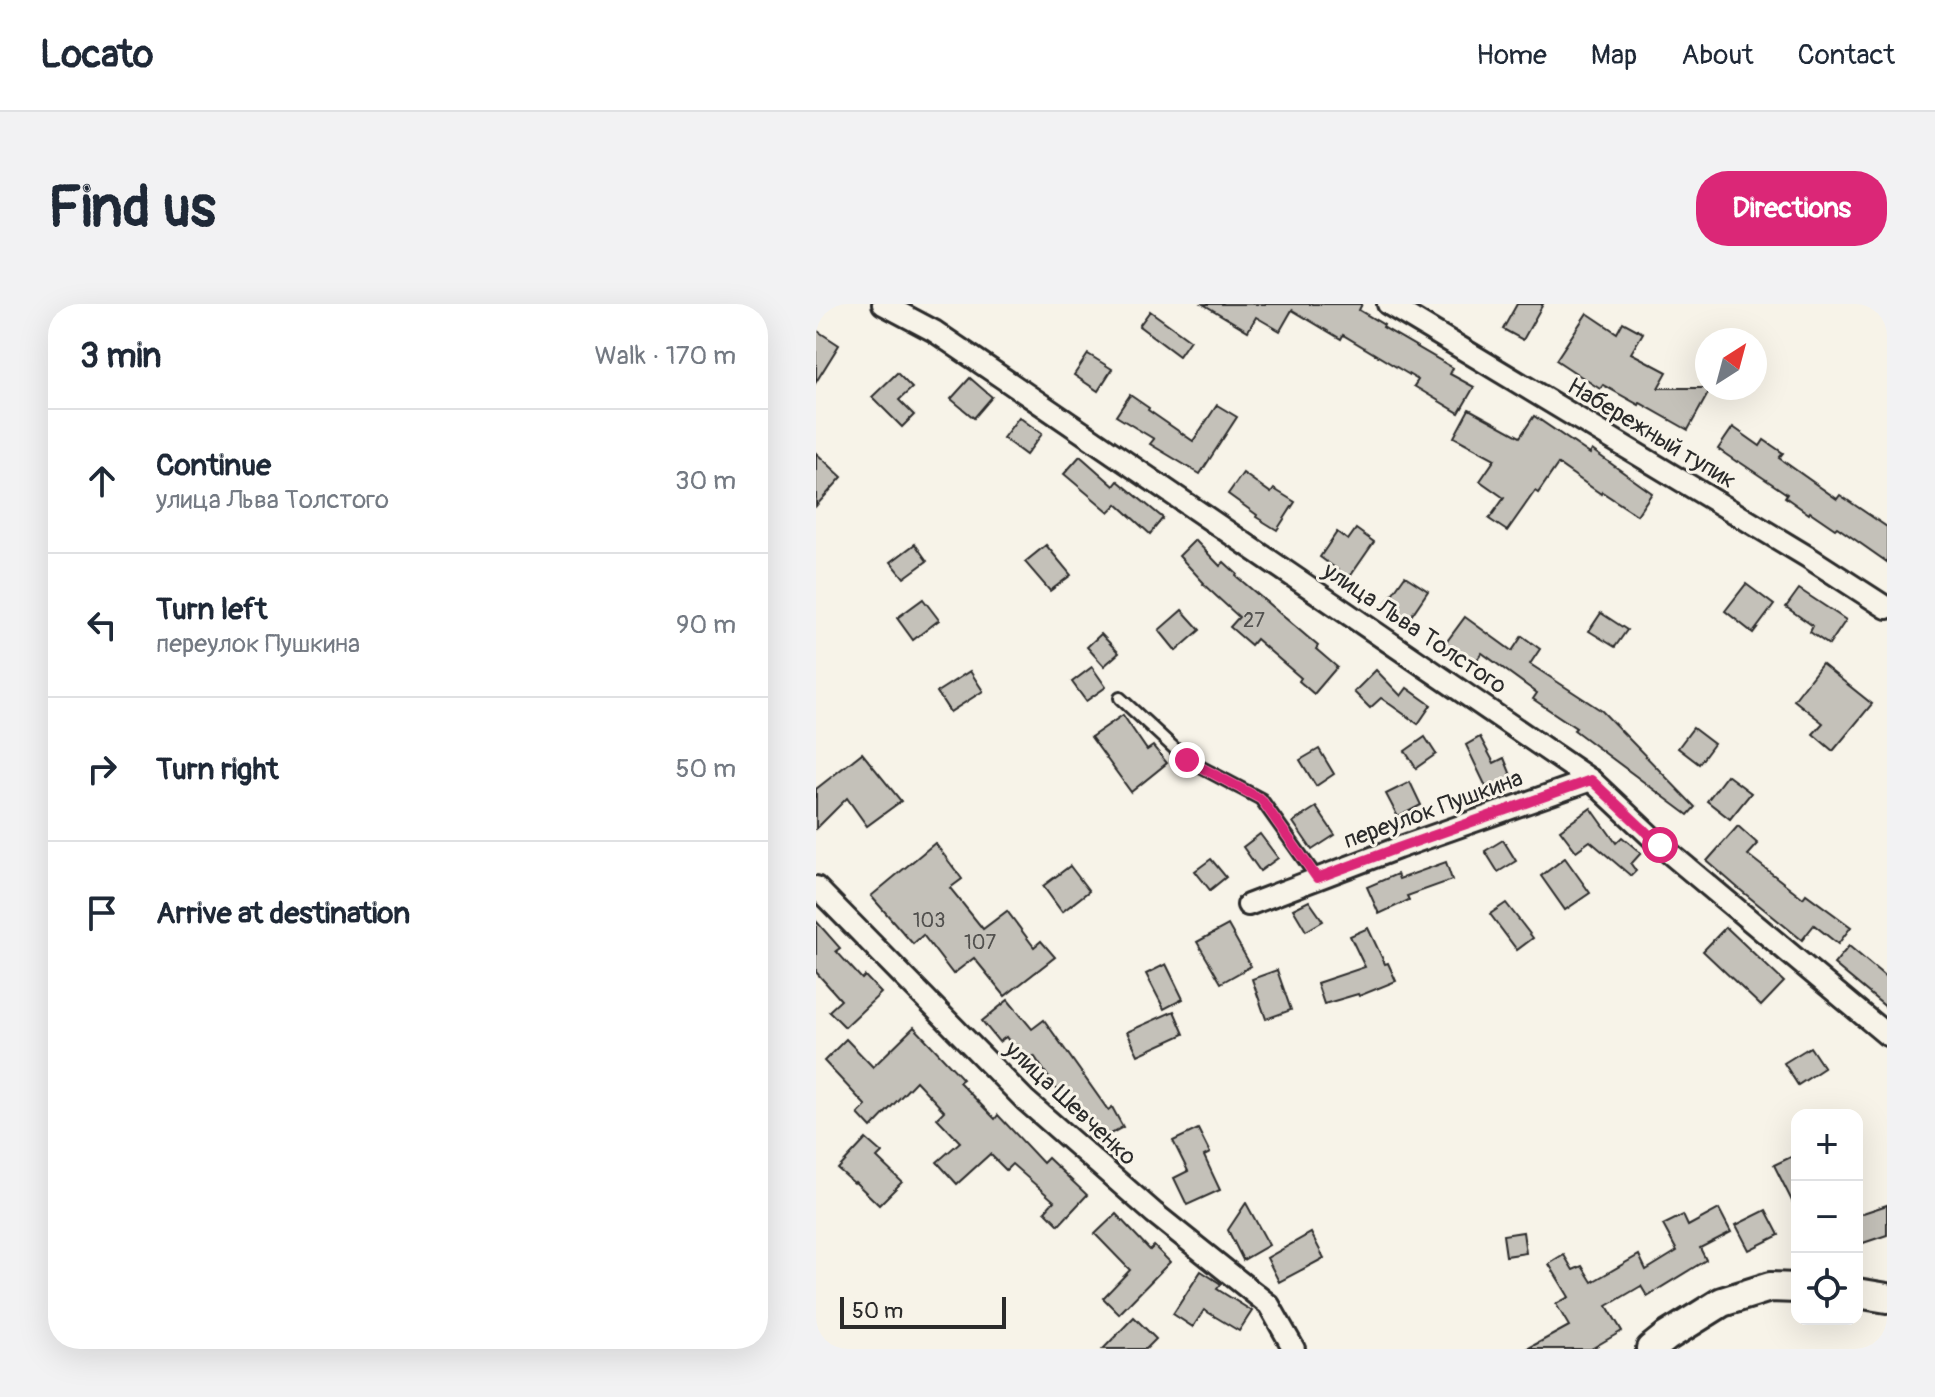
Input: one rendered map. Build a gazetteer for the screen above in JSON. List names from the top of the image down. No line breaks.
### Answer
{"streets":{"street":["Набережный тупик","улица Льва Толстого","переулок Пушкина","улица Шевченко"]},"crossings":[["улица Льва Толстого","переулок Пушкина"]],"house_numbers":["27","103","107"],"scale_bar":"50 m","north":"top right","page":{"header":"Locato","nav":["Home","Map","About","Contact"],"buttons":"Directions","title":"Find us","heading":["3 min","Walk · 170 m"],"list":[["Continue","улица Льва Толстого","30 m"],["Turn left","переулок Пушкина","90 m"],["Turn right","50 m"],"Arrive at destination"],"map_buttons":["+","−"],"scale":"50 m"}}
